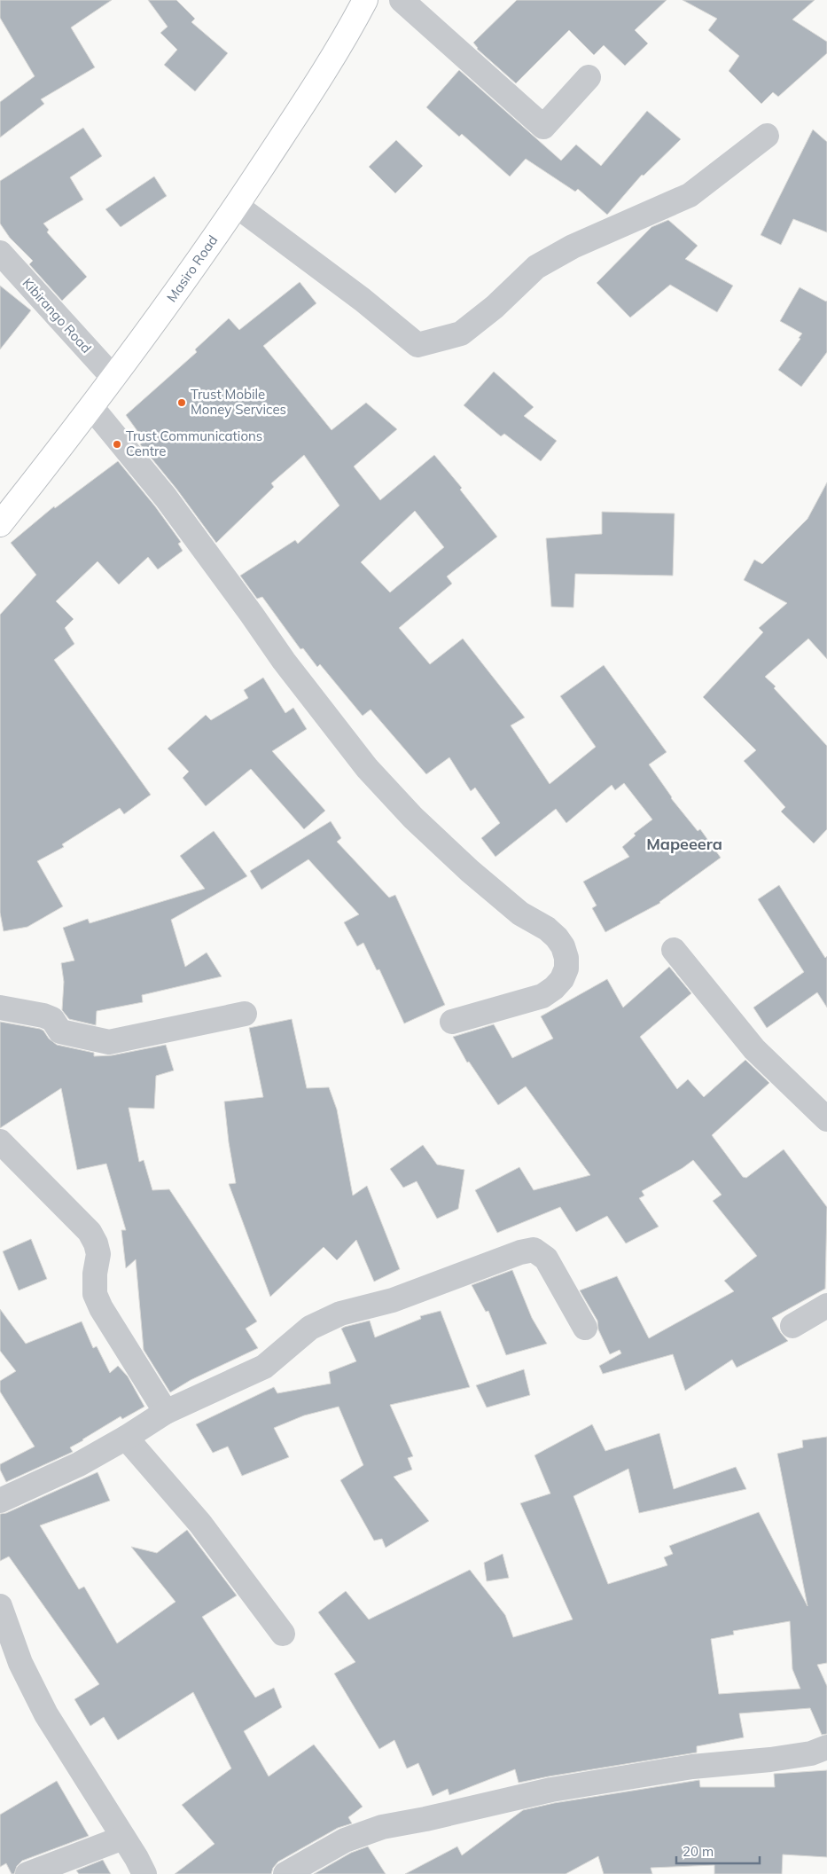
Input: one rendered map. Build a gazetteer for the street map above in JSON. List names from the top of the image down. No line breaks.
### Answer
{"streets":{"main road":["Masiro Road"],"street":["Kibirango Road"]},"crossings":[["Masiro Road","Kibirango Road"]],"districts":["Mapeeera"],"places":["Trust Mobile Money Services","Trust Communications Centre"],"scale_bar":"20 m"}
